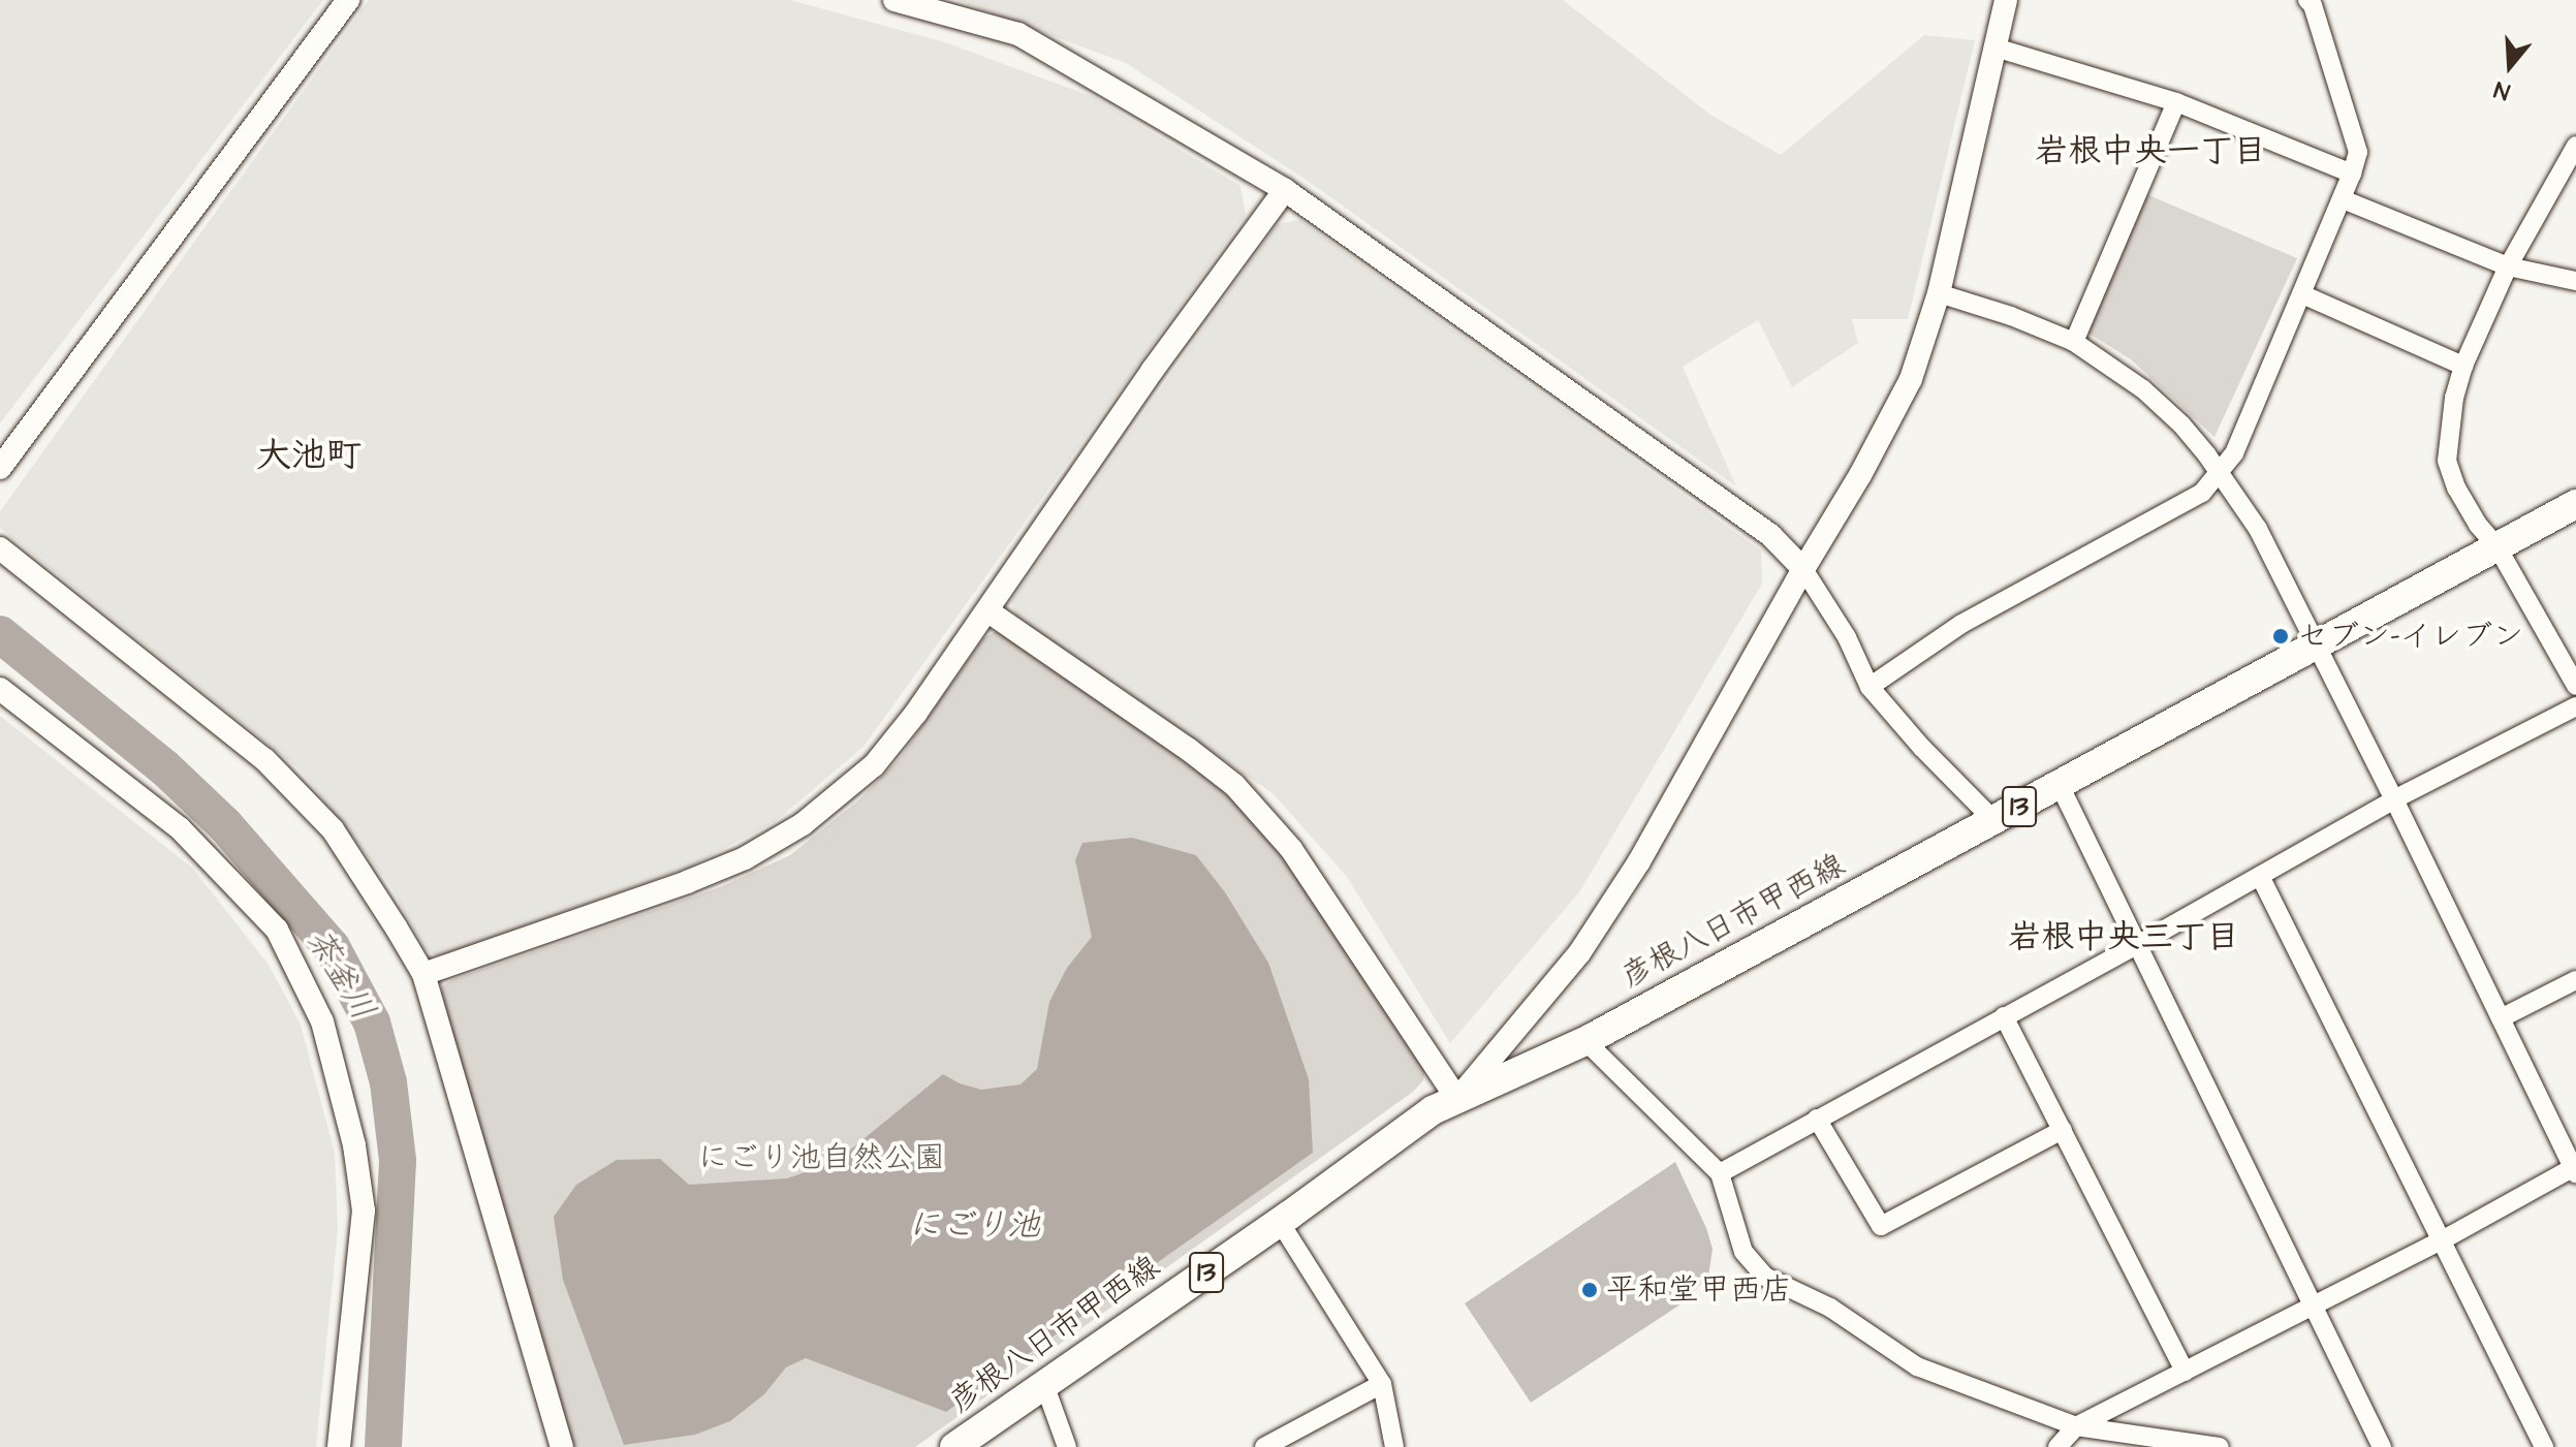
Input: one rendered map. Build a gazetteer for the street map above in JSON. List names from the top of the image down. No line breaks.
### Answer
{"streets":{"main road":["13","彦根八日市甲西線"]},"districts":["岩根中央一丁目","大池町","岩根中央三丁目"],"water":["茶釜川","にごり池"],"parks":["にごり池自然公園"],"places":["セブン-イレブン","平和堂甲西店"],"north":"bottom"}
